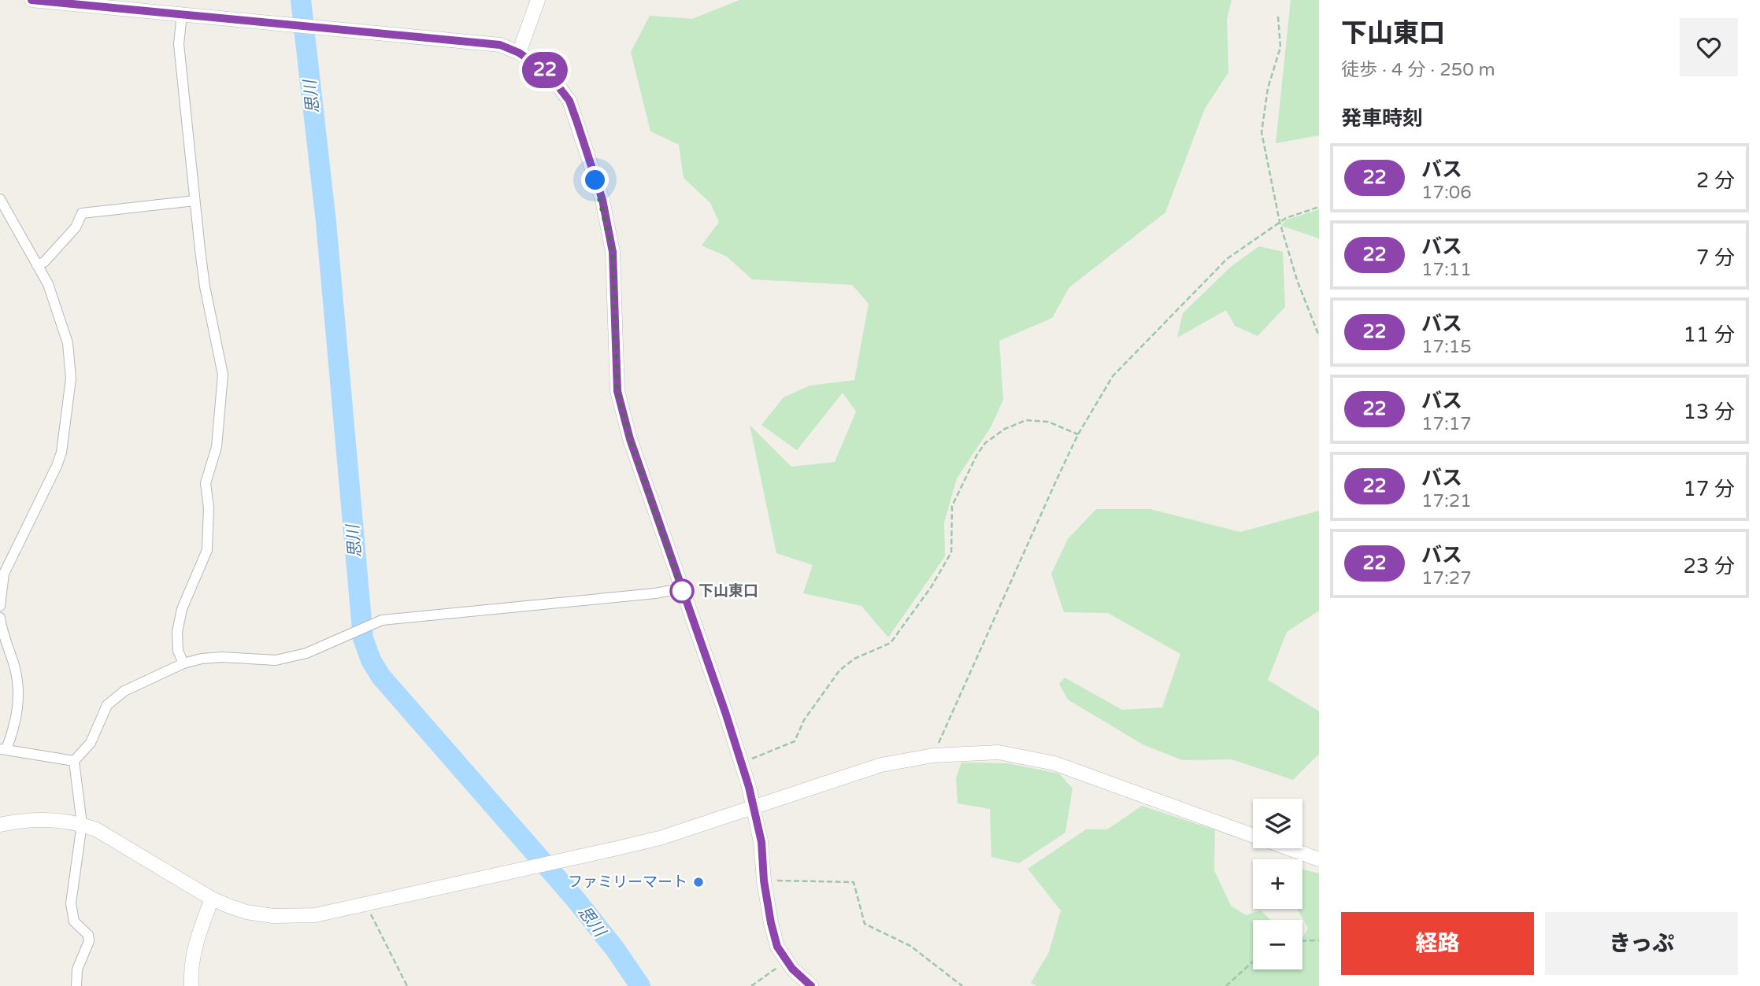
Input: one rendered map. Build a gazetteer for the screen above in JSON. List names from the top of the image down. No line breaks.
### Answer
{"water":["思川"],"places":["下山東口","ファミリーマート"],"lines":["bus line 22"],"page":{"on_map":"22","heading":[["下山東口","徒歩 · 4 分 · 250 m"],"発車時刻"],"list":[{"mark":"22","name":"バス","note":"17:06","value":"2 分"},{"mark":"22","name":"バス","note":"17:11","value":"7 分"},{"mark":"22","name":"バス","note":"17:15","value":"11 分"},{"mark":"22","name":"バス","note":"17:17","value":"13 分"},{"mark":"22","name":"バス","note":"17:21","value":"17 分"},{"mark":"22","name":"バス","note":"17:27","value":"23 分"}],"map_buttons":["+","−"],"buttons":["経路","きっぷ"]}}
